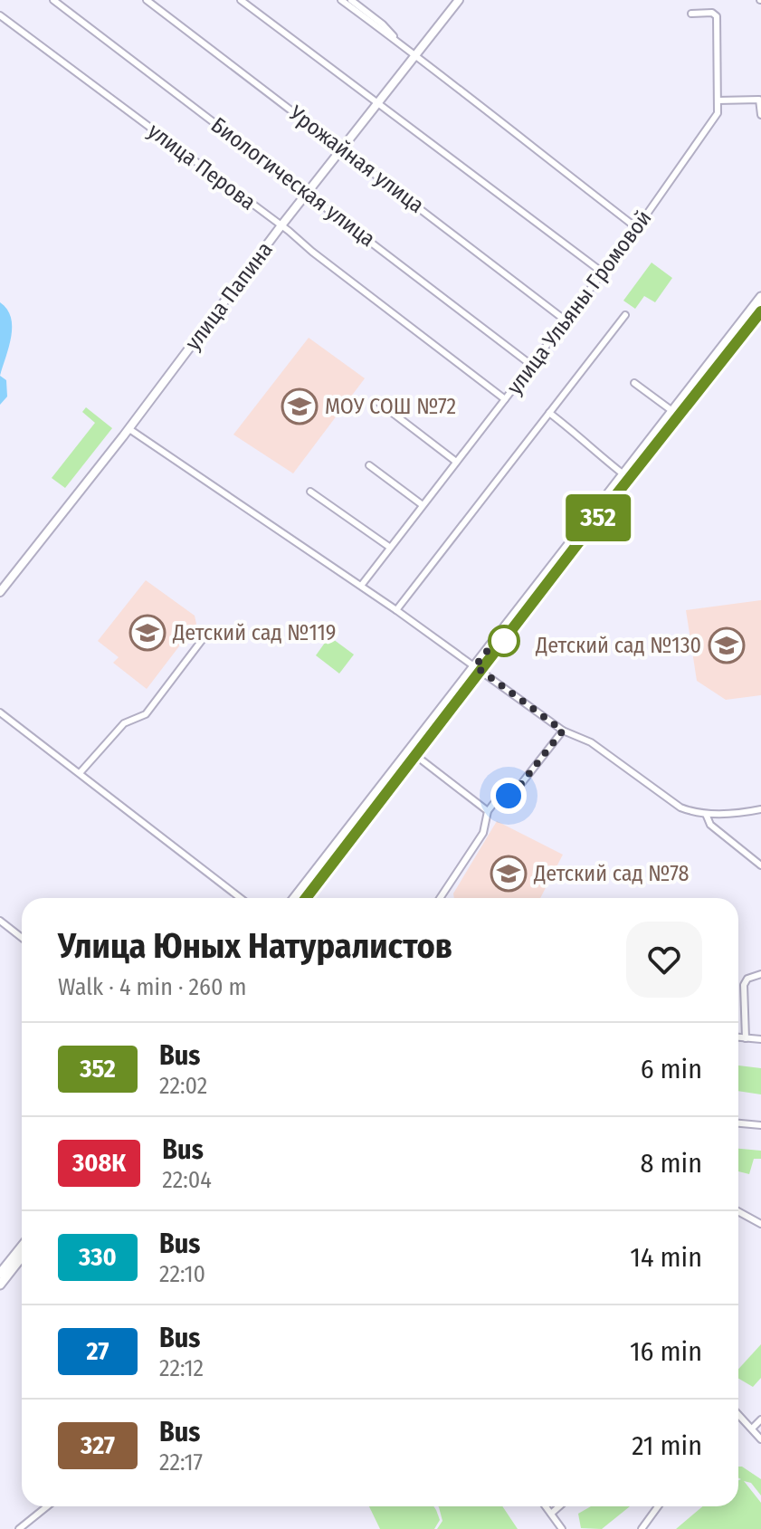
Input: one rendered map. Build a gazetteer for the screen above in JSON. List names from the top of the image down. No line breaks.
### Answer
{"streets":{"street":["Урожайная улица","улица Перова","Биологическая улица","улица Папина","улица Ульяны Громовой"]},"crossings":[["Урожайная улица","улица Папина"],["Урожайная улица","улица Ульяны Громовой"],["улица Перова","улица Папина"],["улица Перова","улица Ульяны Громовой"],["Биологическая улица","улица Папина"],["Биологическая улица","улица Ульяны Громовой"]],"places":{"school or university":["МОУ СОШ №72","Детский сад №119","Детский сад №130","Детский сад №78"]},"lines":["bus line 352"],"page":{"on_map":"352","heading":["Улица Юных Натуралистов","Walk · 4 min · 260 m"],"list":[{"mark":"352","name":"Bus","note":"22:02","value":"6 min"},{"mark":"308К","name":"Bus","note":"22:04","value":"8 min"},{"mark":"330","name":"Bus","note":"22:10","value":"14 min"},{"mark":"27","name":"Bus","note":"22:12","value":"16 min"},{"mark":"327","name":"Bus","note":"22:17","value":"21 min"}]}}
